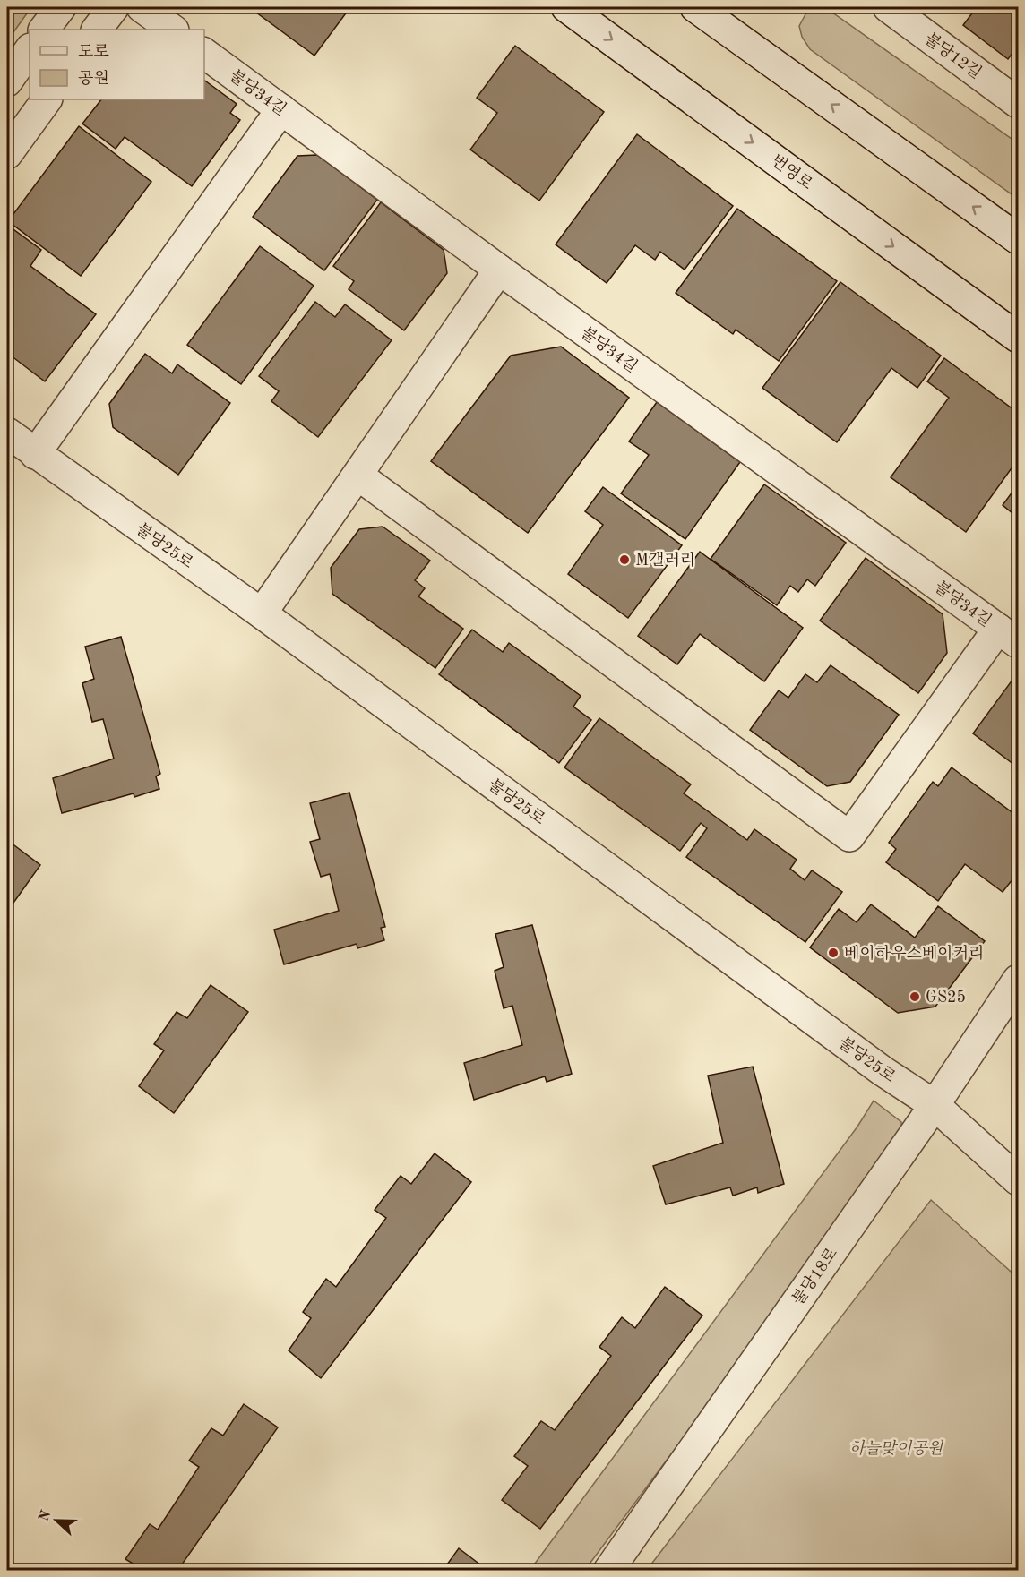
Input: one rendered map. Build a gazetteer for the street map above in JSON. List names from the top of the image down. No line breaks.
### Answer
{"streets":{"street":["불당12길","불당34길","번영로","불당25로","불당18로"]},"crossings":[["불당25로","불당18로"]],"parks":["하늘맞이공원"],"places":["M갤러리","베이하우스베이커리","GS25"],"legend":["도로","공원"],"north":"left"}
